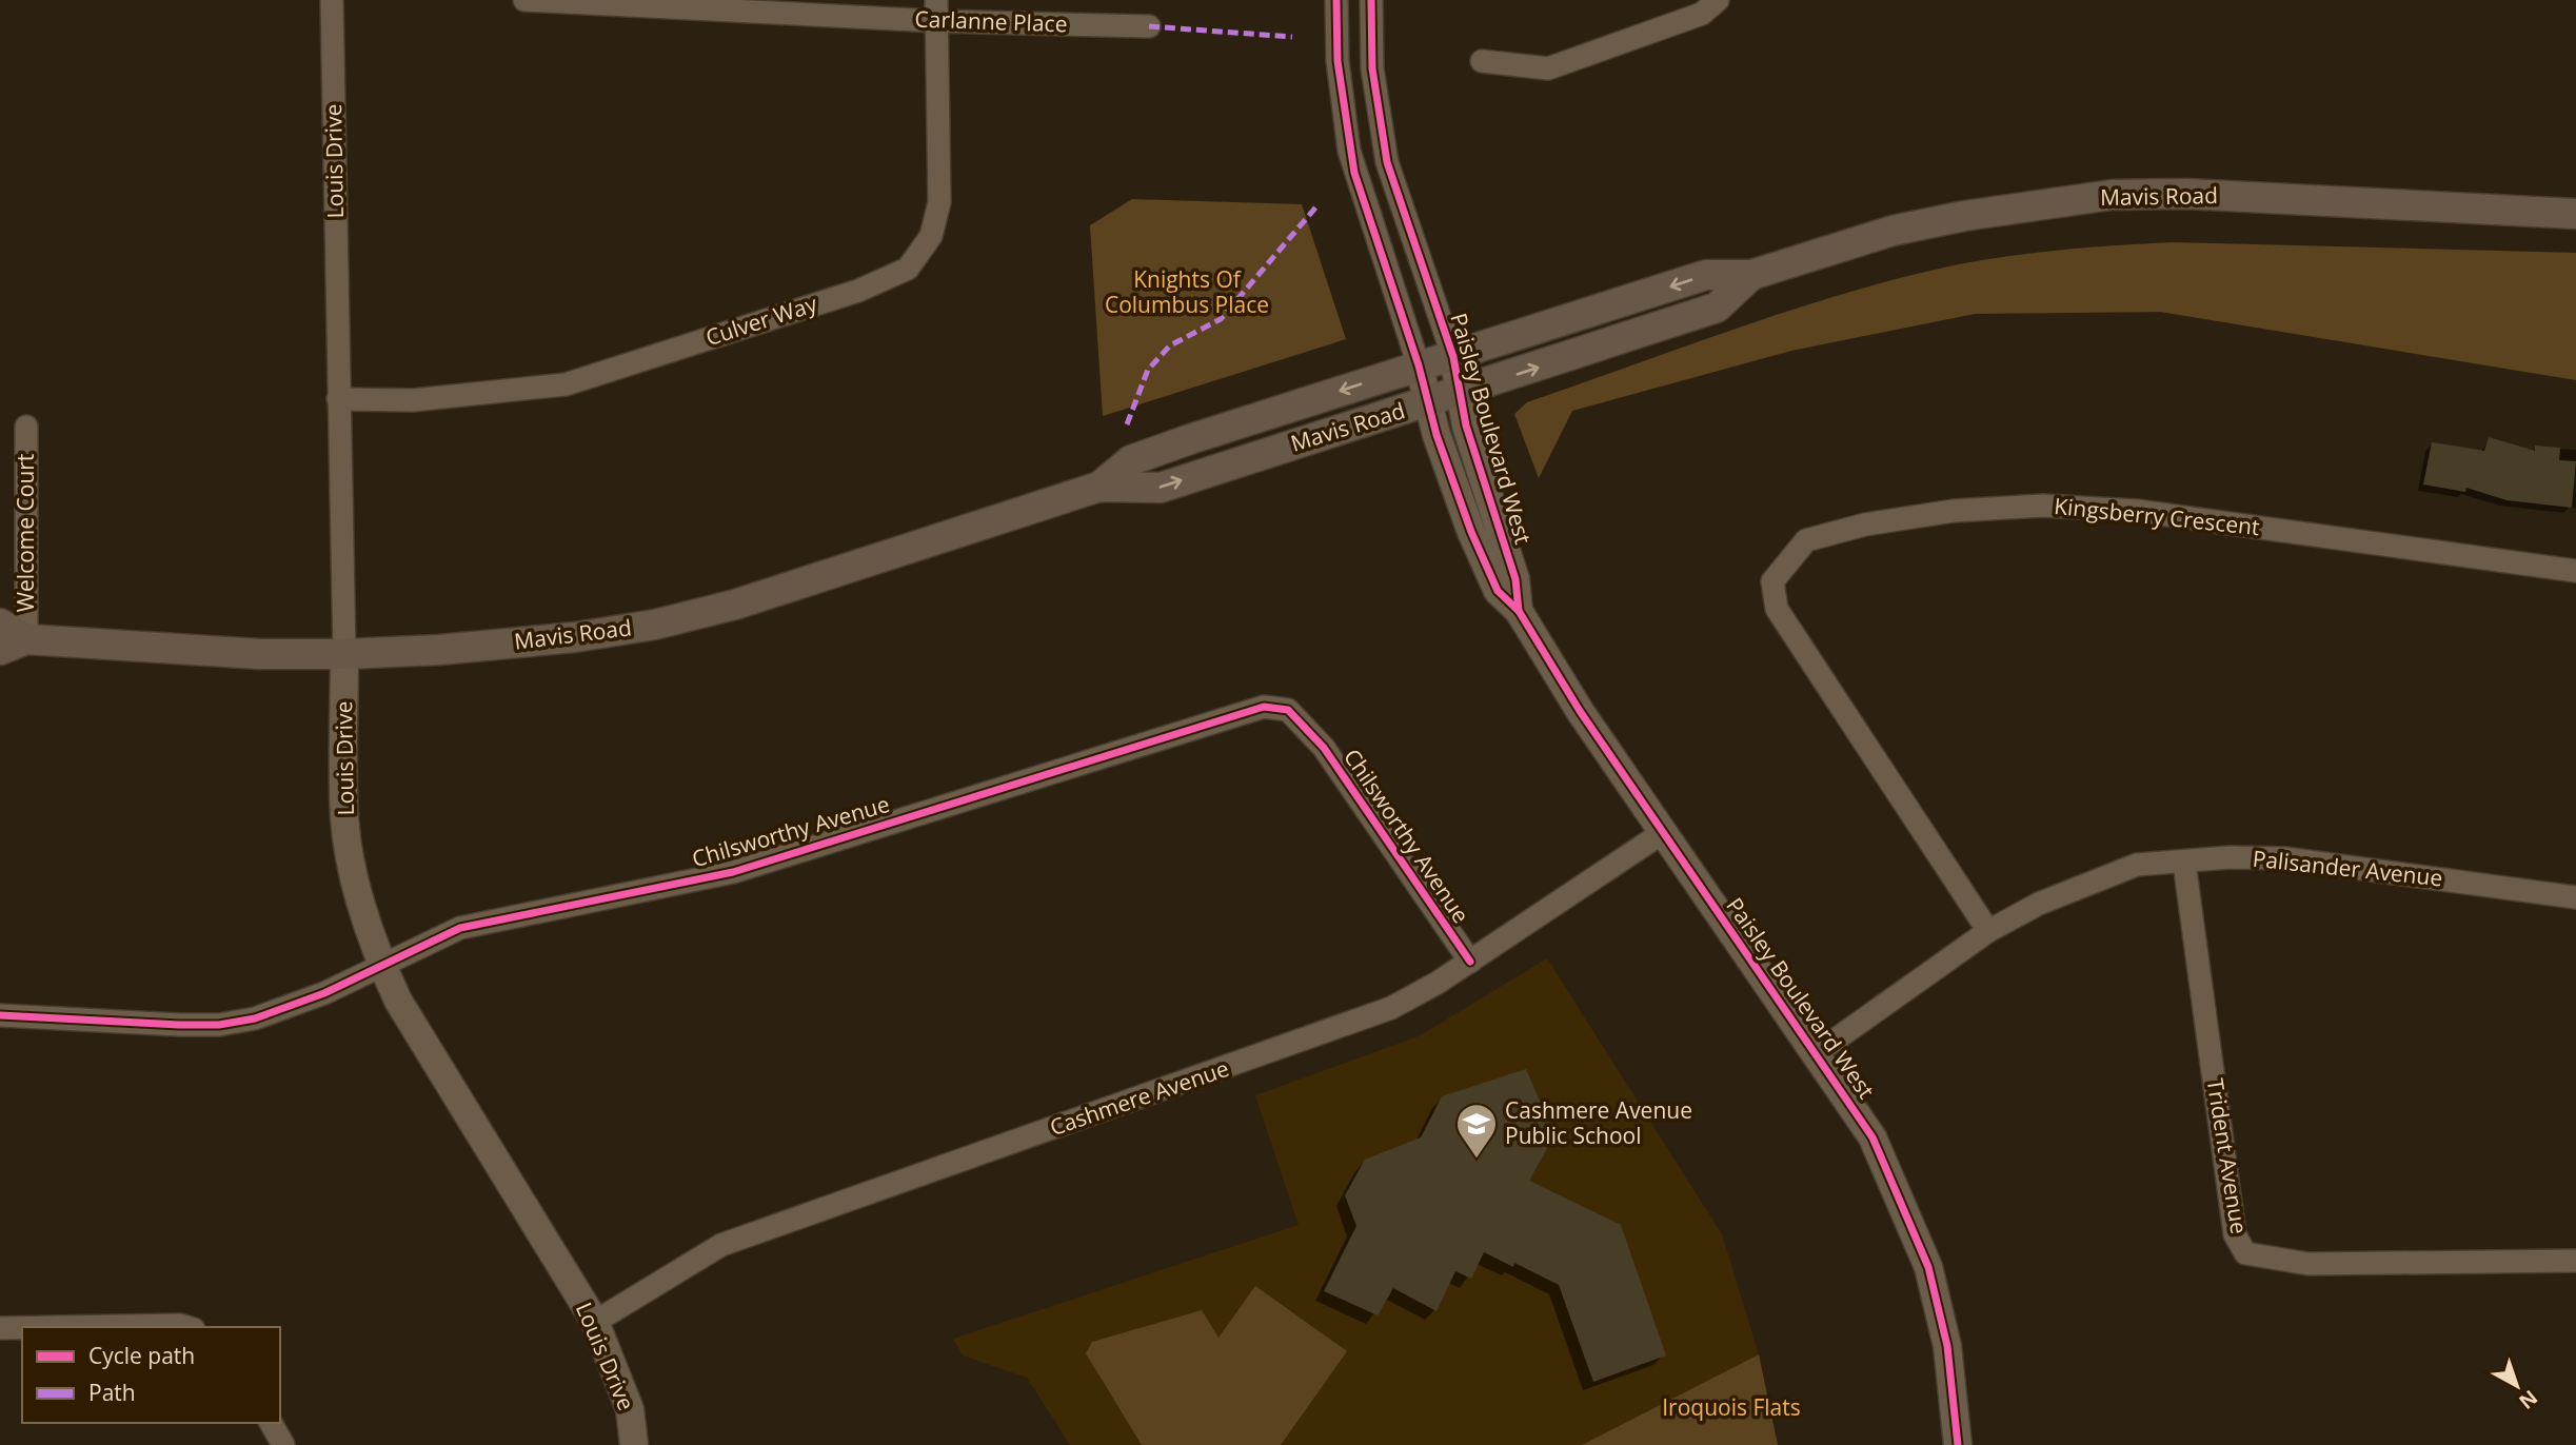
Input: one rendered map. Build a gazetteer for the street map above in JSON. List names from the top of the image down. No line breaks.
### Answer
{"streets":{"main road":["Mavis Road"],"street":["Carlanne Place","Louis Drive","Culver Way","Paisley Boulevard West","Kingsberry Crescent","Welcome Court","Chilsworthy Avenue","Palisander Avenue","Cashmere Avenue","Trident Avenue"]},"crossings":[["Carlanne Place","Culver Way"],["Louis Drive","Mavis Road"],["Louis Drive","Culver Way"],["Louis Drive","Chilsworthy Avenue"],["Louis Drive","Cashmere Avenue"],["Mavis Road","Paisley Boulevard West"],["Mavis Road","Welcome Court"],["Paisley Boulevard West","Palisander Avenue"],["Paisley Boulevard West","Cashmere Avenue"],["Kingsberry Crescent","Palisander Avenue"],["Chilsworthy Avenue","Cashmere Avenue"],["Palisander Avenue","Trident Avenue"]],"parks":["Knights Of Columbus Place","Iroquois Flats"],"places":{"school or university":["Cashmere Avenue Public School"]},"legend":["Cycle path","Path"],"north":"bottom right"}
